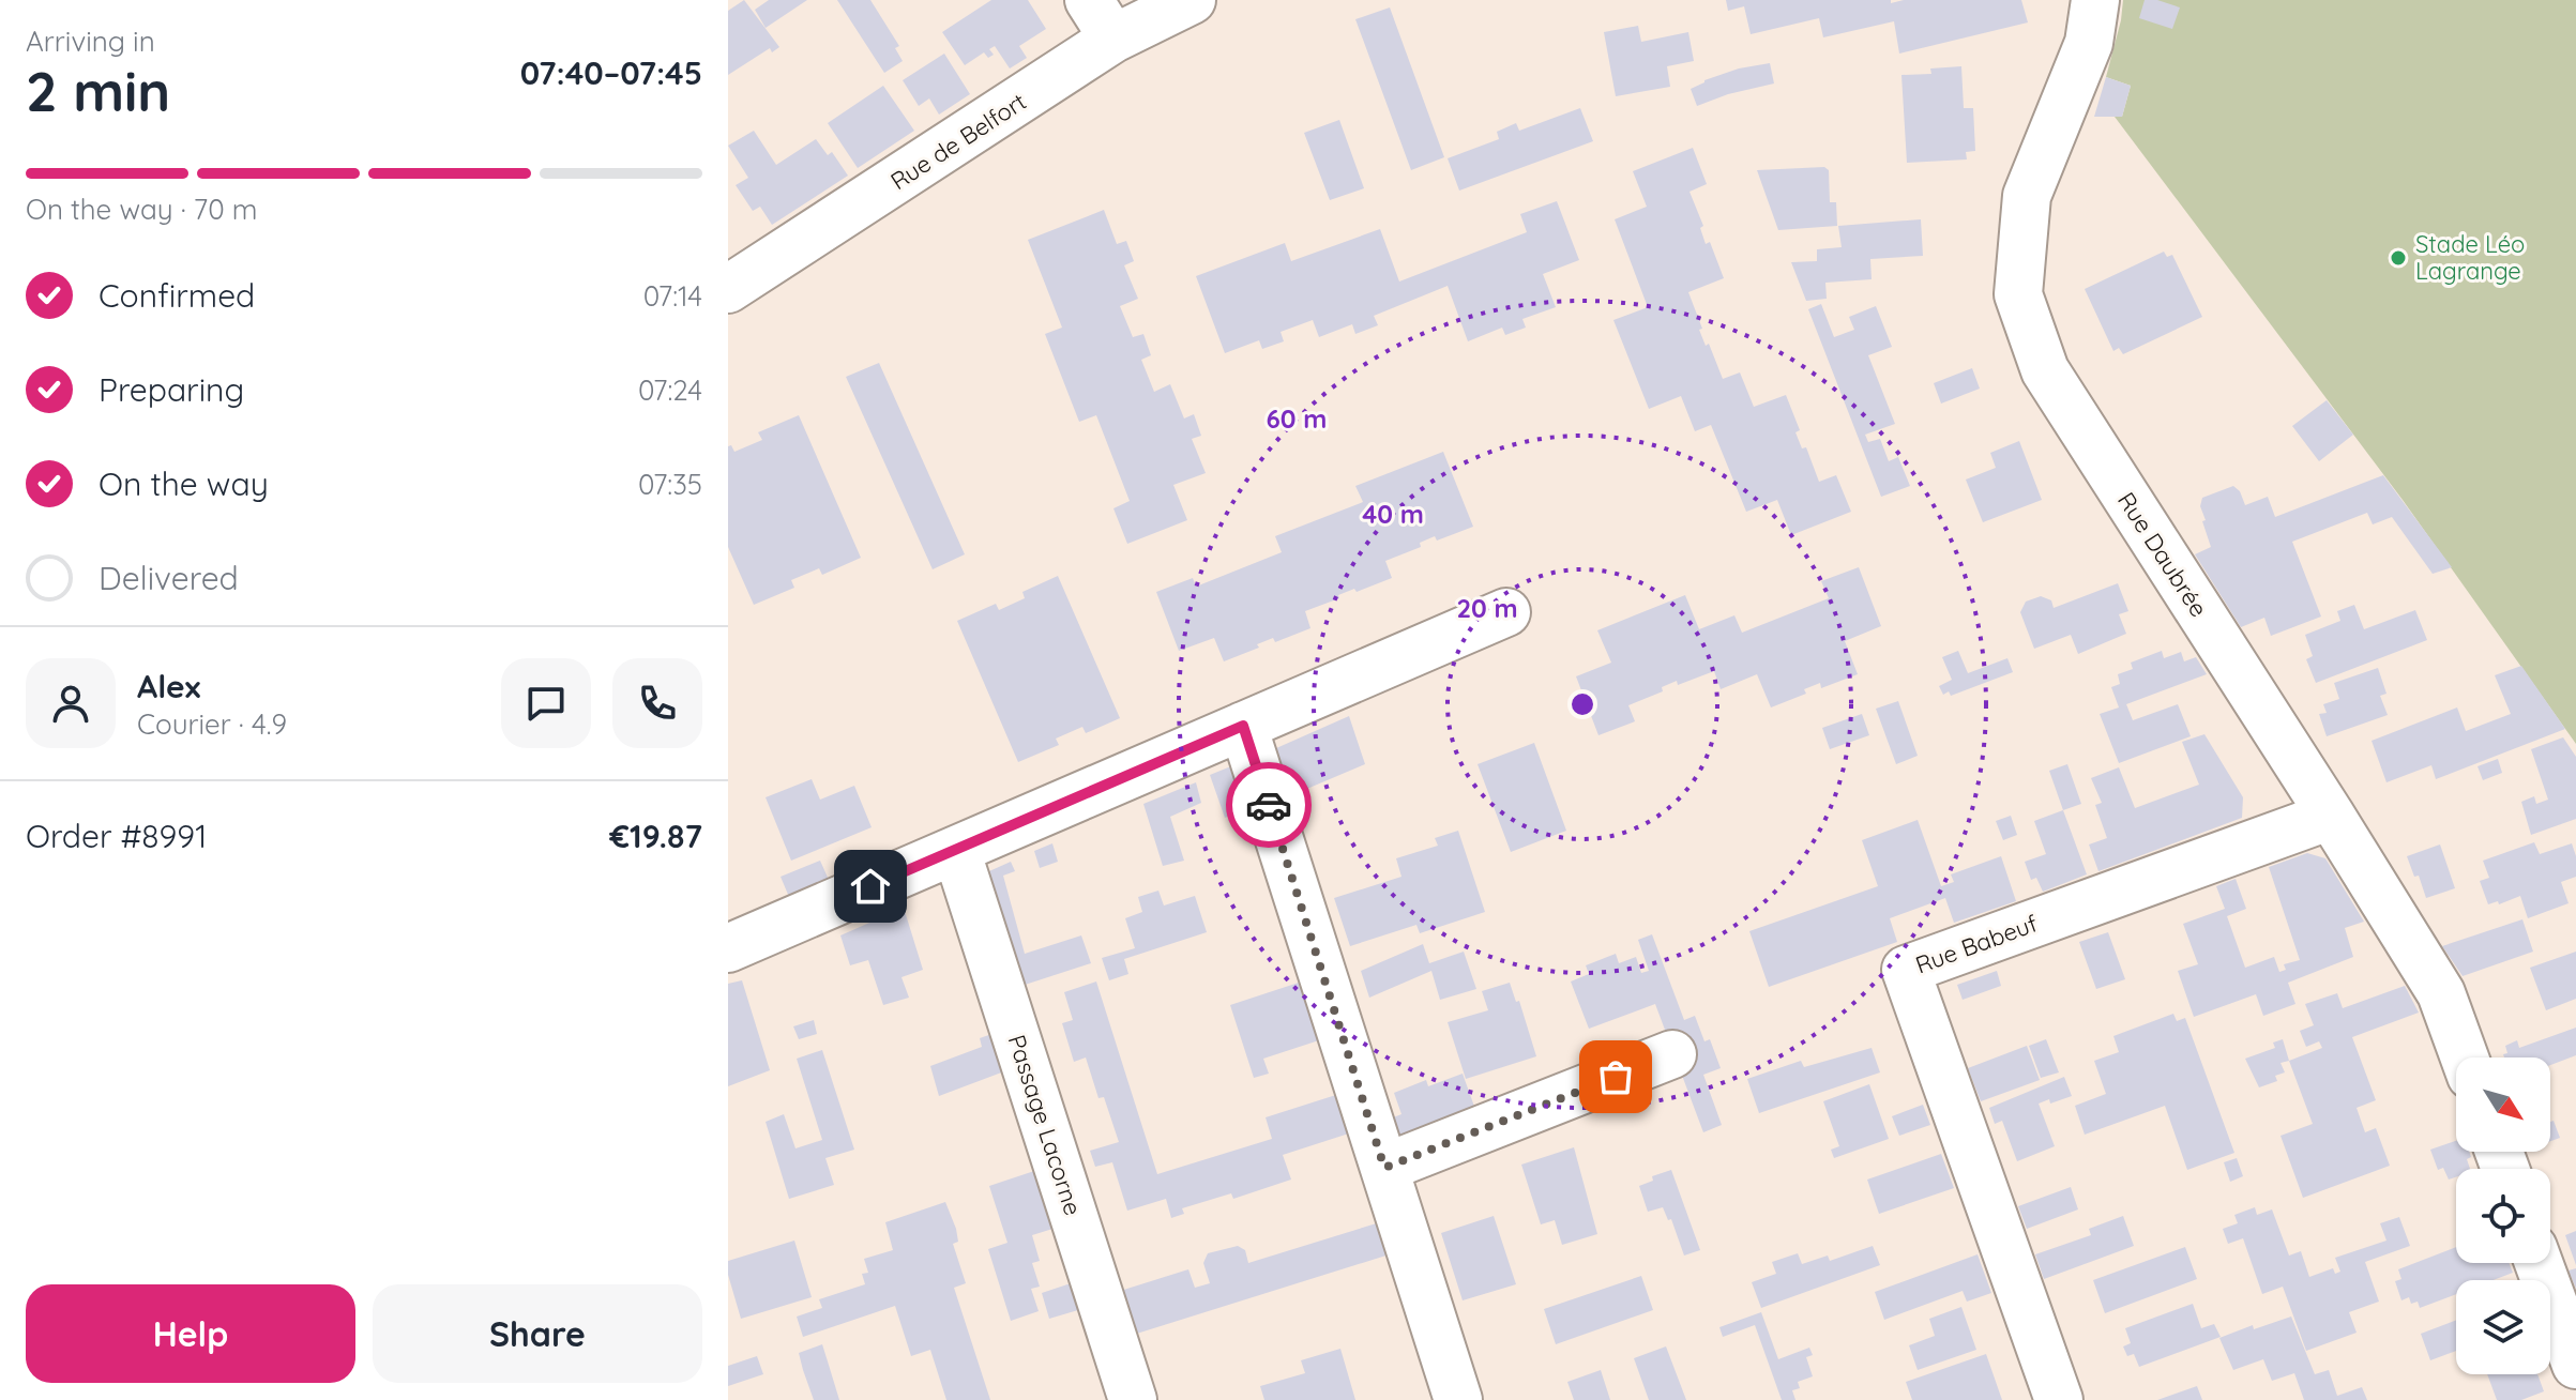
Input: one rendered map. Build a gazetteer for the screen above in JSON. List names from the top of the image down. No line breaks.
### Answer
{"streets":{"street":["Rue de Belfort","Rue Daubrée","Rue Babeuf","Passage Lacorne"]},"crossings":[["Rue Daubrée","Rue Babeuf"]],"places":["Stade Léo Lagrange"],"north":"bottom right","page":{"heading":["2 min","Arriving in","07:40–07:45"],"panel":["Alex","Courier · 4.9","Order #8991","€19.87"],"bar":"On the way · 70 m","list":[["Confirmed","07:14"],["Preparing","07:24"],["On the way","07:35"],"Delivered"],"buttons":["Help","Share"]},"rings":["60 m","40 m","20 m"]}
